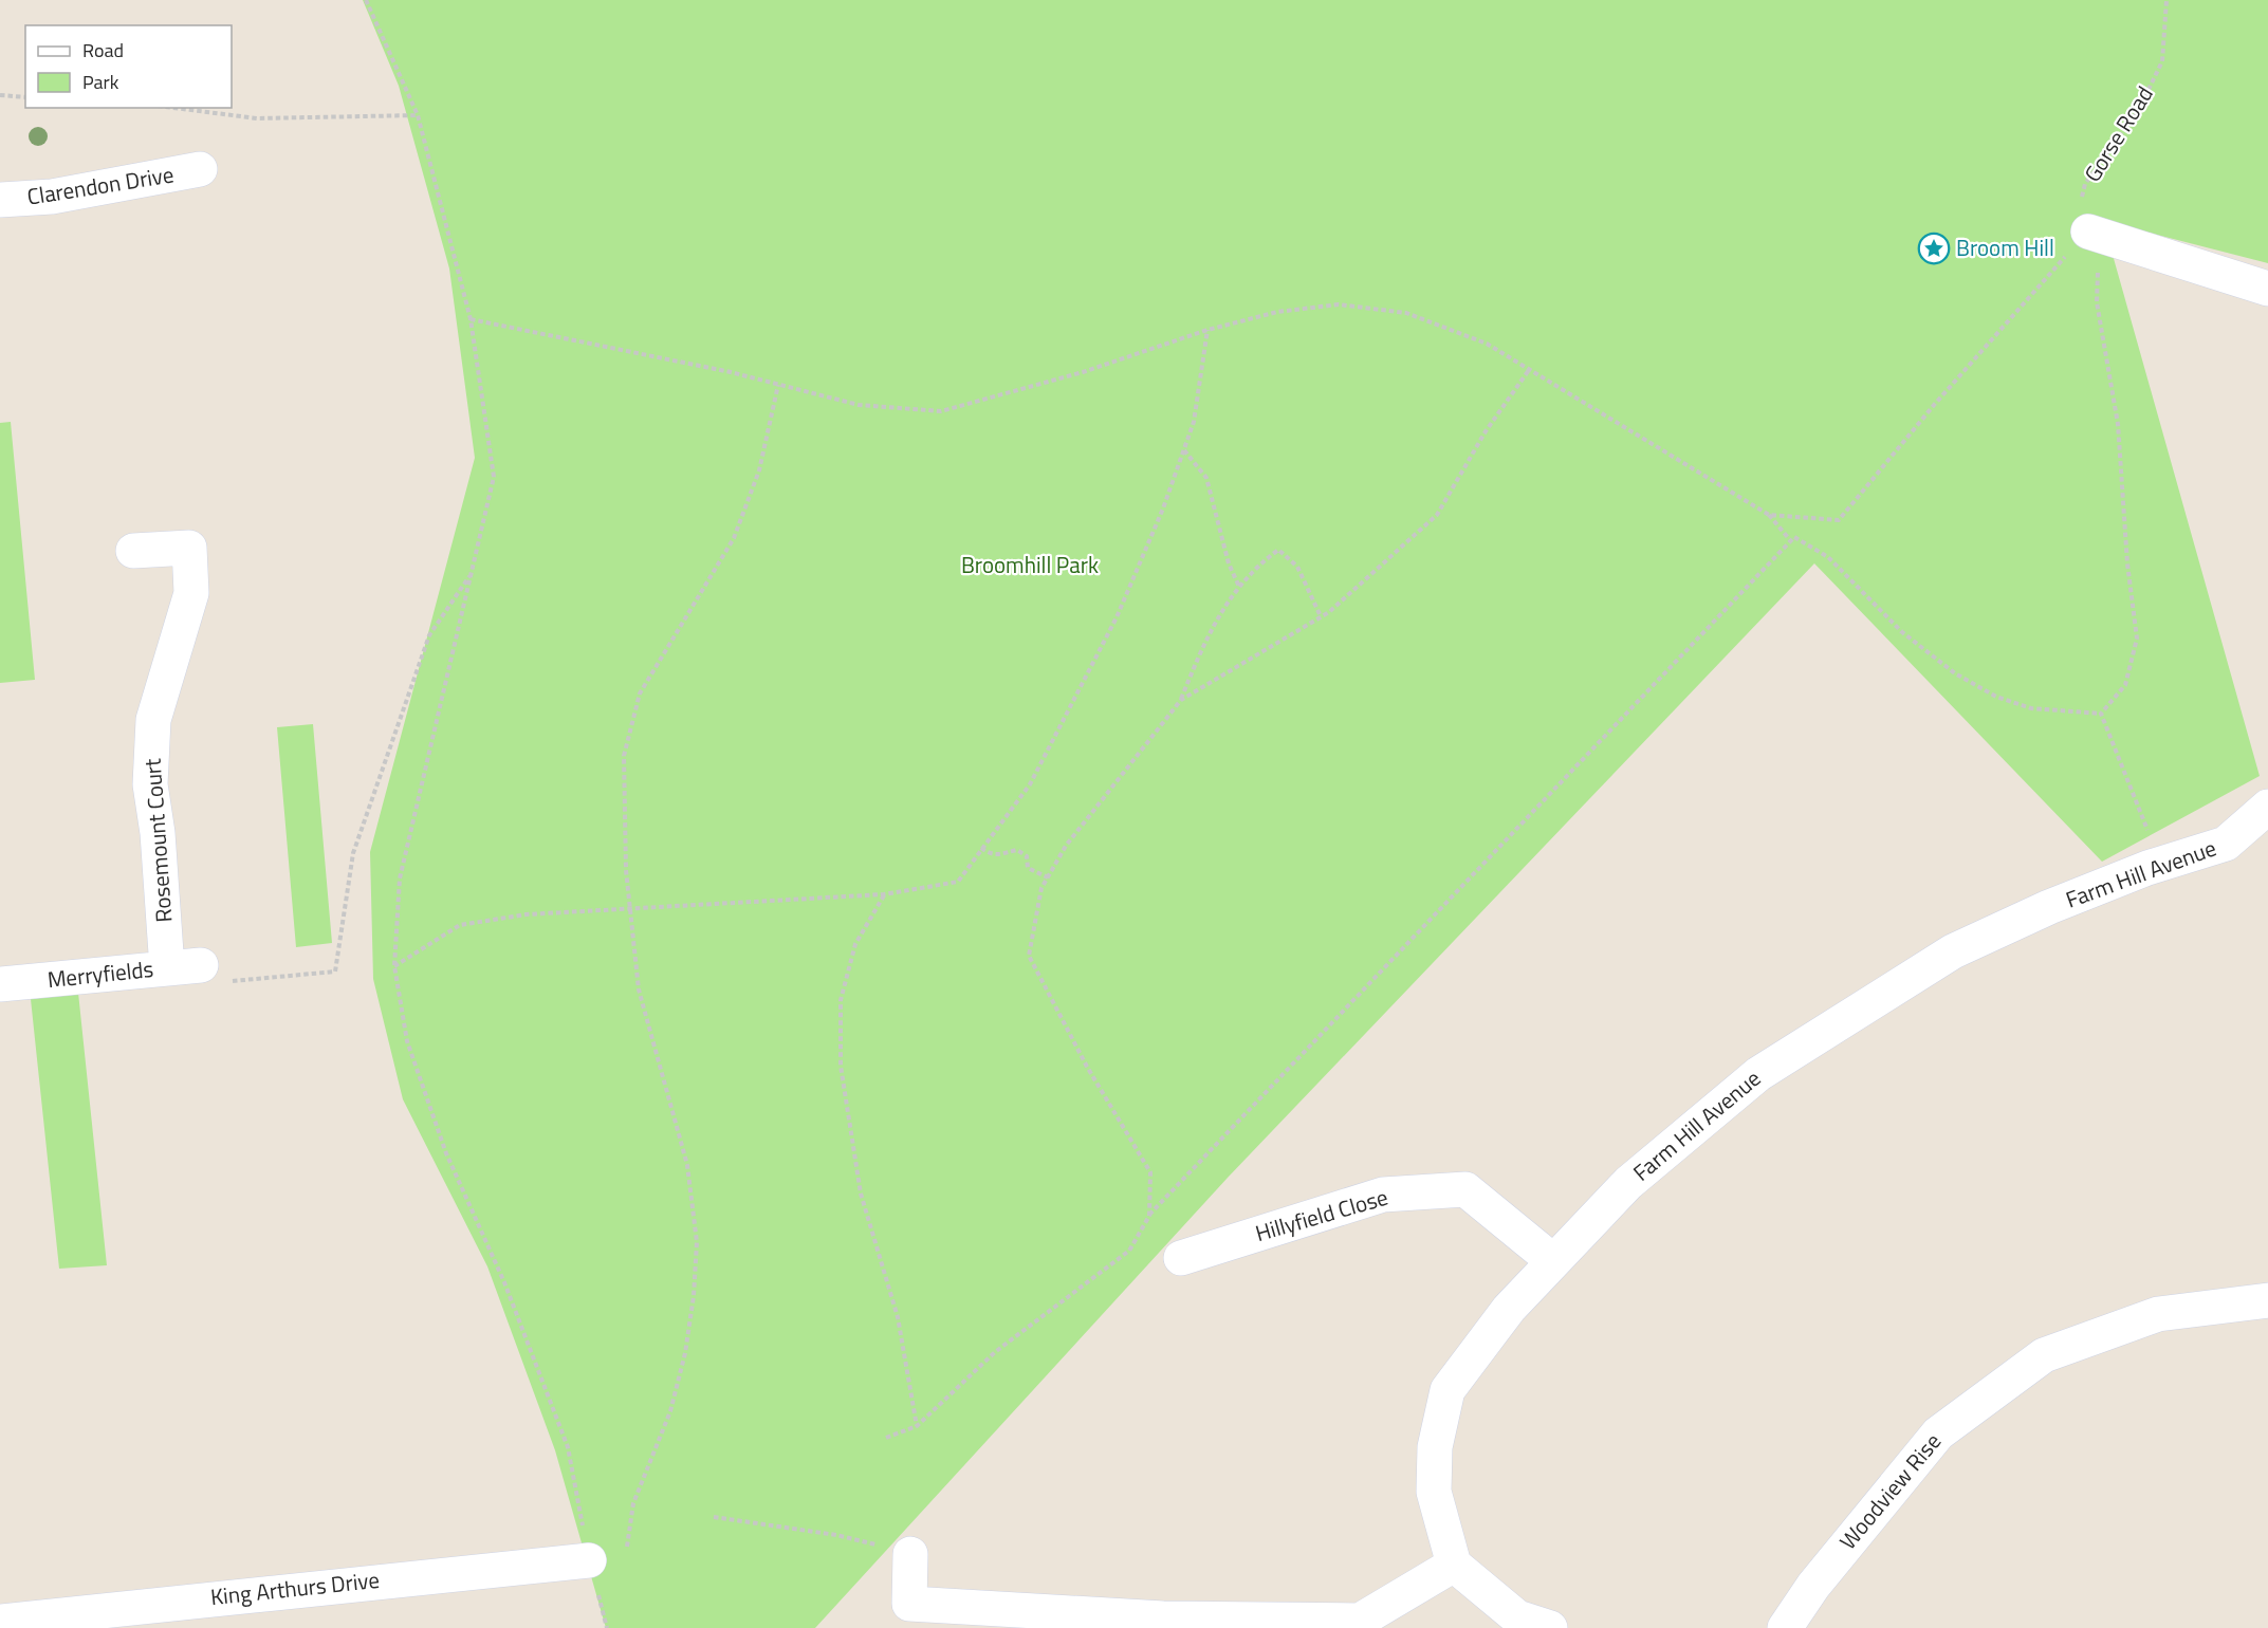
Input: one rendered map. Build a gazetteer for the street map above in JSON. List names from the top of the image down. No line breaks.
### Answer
{"streets":{"street":["Clarendon Drive","Rosemount Court","Farm Hill Avenue","Merryfields","Hillyfield Close","Woodview Rise","King Arthurs Drive"],"path":["Gorse Road"]},"crossings":[["Rosemount Court","Merryfields"],["Farm Hill Avenue","Hillyfield Close"]],"parks":["Broomhill Park"],"places":{"place":["Broom Hill"]},"legend":["Road","Park"]}
